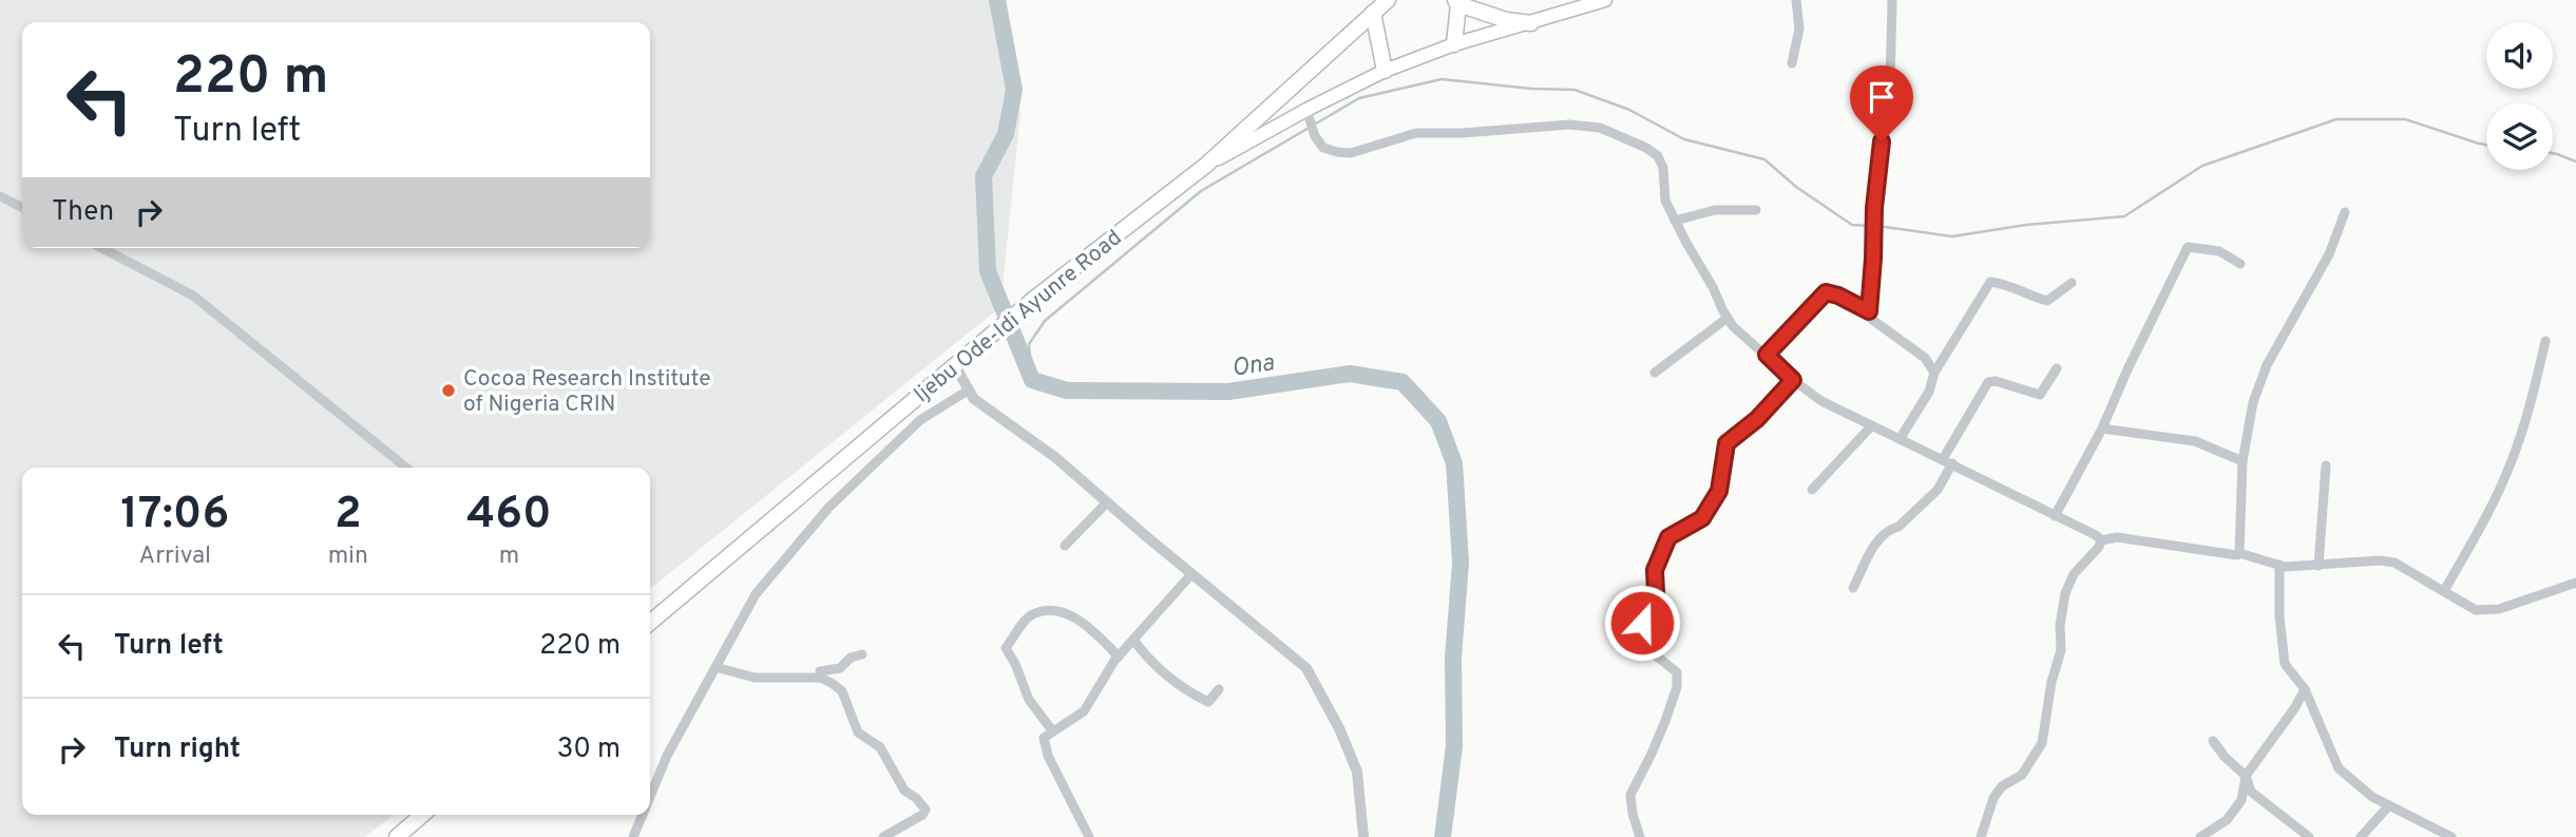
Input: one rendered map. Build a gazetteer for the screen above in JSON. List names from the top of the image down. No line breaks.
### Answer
{"streets":{"main road":["Ijebu Ode-Idi Ayunre Road"]},"water":["Ona"],"places":["Cocoa Research Institute of Nigeria CRIN"],"page":{"turn":["220 m","Turn left"],"then":"Then","eta":["17:06","Arrival","2","min","460","m"],"list":[{"name":"Turn left","value":"220 m"},{"name":"Turn right","value":"30 m"}]}}
